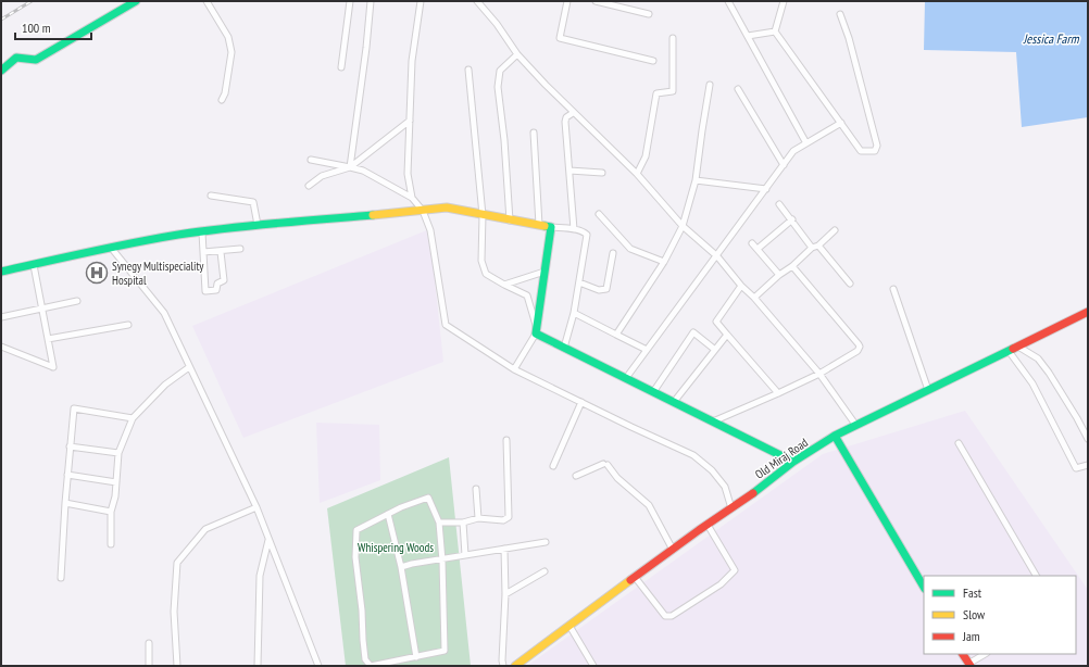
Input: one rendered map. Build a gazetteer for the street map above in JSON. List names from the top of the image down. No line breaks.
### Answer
{"streets":{"street":["Old Miraj Road"]},"water":["Jessica Farm"],"parks":["Whispering Woods"],"places":{"hospital":["Synegy Multispeciality Hospital"]},"legend":["Fast","Slow","Jam"],"scale_bar":"100 m"}
